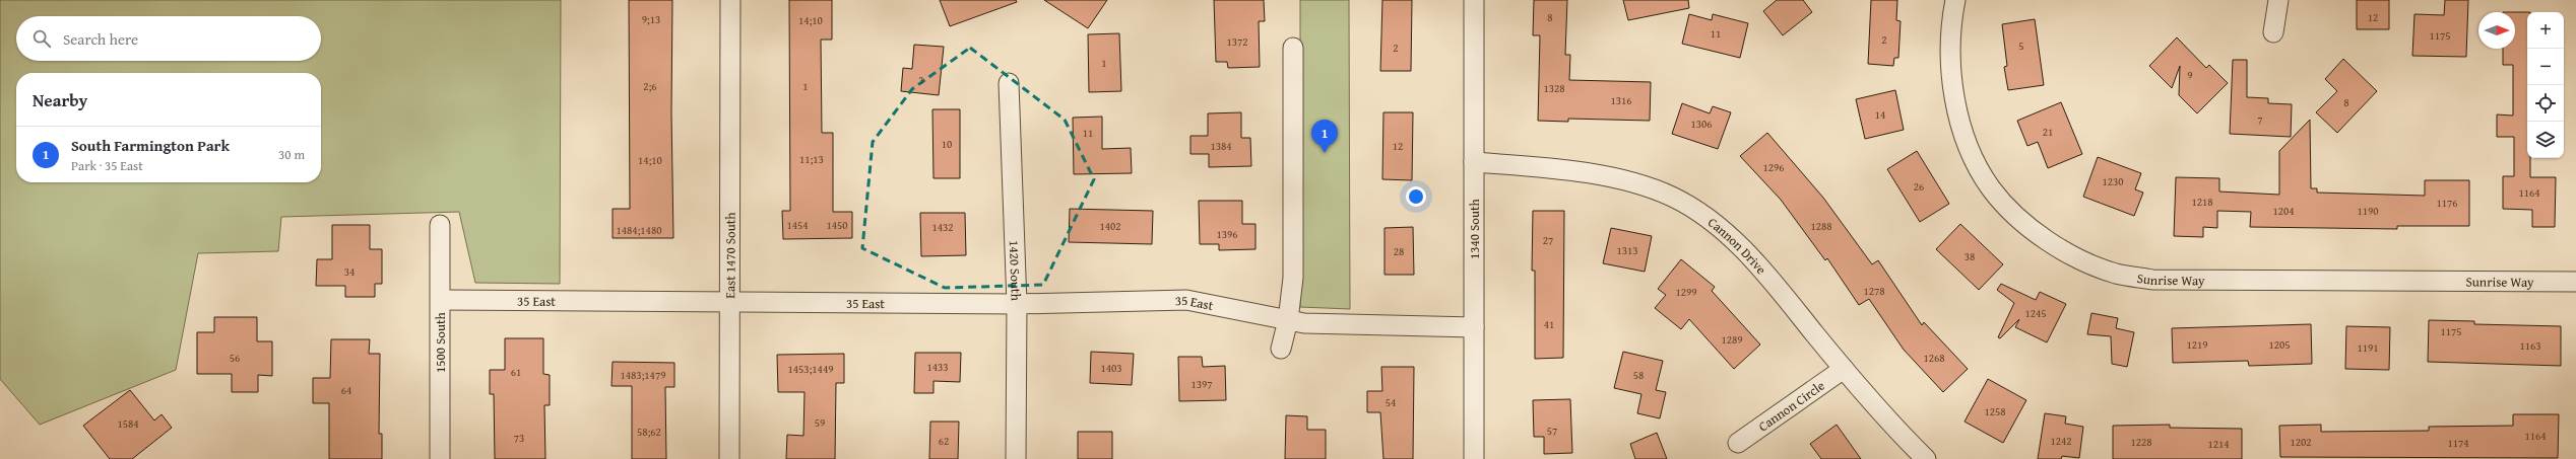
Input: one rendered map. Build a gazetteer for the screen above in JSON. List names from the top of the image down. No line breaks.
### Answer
{"streets":{"street":["1340 South","Cannon Drive","East 1470 South","1420 South","Sunrise Way","35 East","1500 South","Cannon Circle"]},"crossings":[["1340 South","Cannon Drive"],["1340 South","35 East"],["Cannon Drive","Cannon Circle"],["East 1470 South","35 East"],["1420 South","35 East"],["35 East","1500 South"]],"house_numbers":["8","12","9;13","14;10","11","1175","2","1372","5","2","1","9","3","2;6","1","1328","1316","8","14","7","1306","21","11","10","1384","12","11;13","14;10","1296","1230","26","1164","1218","1176","1204","1190","1454","1450","1402","1288","1432","1484;1480","1396","27","1313","28","38","34","1278","1299","1245","41","1175","1289","1219","1205","1163","1191","56","1268","1433","1403","1453;1449","61","1483;1479","58","1397","64","54","1258","59","1584","57","58;62","1164","73","62","1242","1228","1202","1174","1214"],"north":"right","page":{"map_buttons":["+","−"],"search":"Search here","heading":"Nearby","pins":"1","list":[{"mark":"1","name":"South Farmington Park","note":"Park · 35 East","value":"30 m"}]}}
